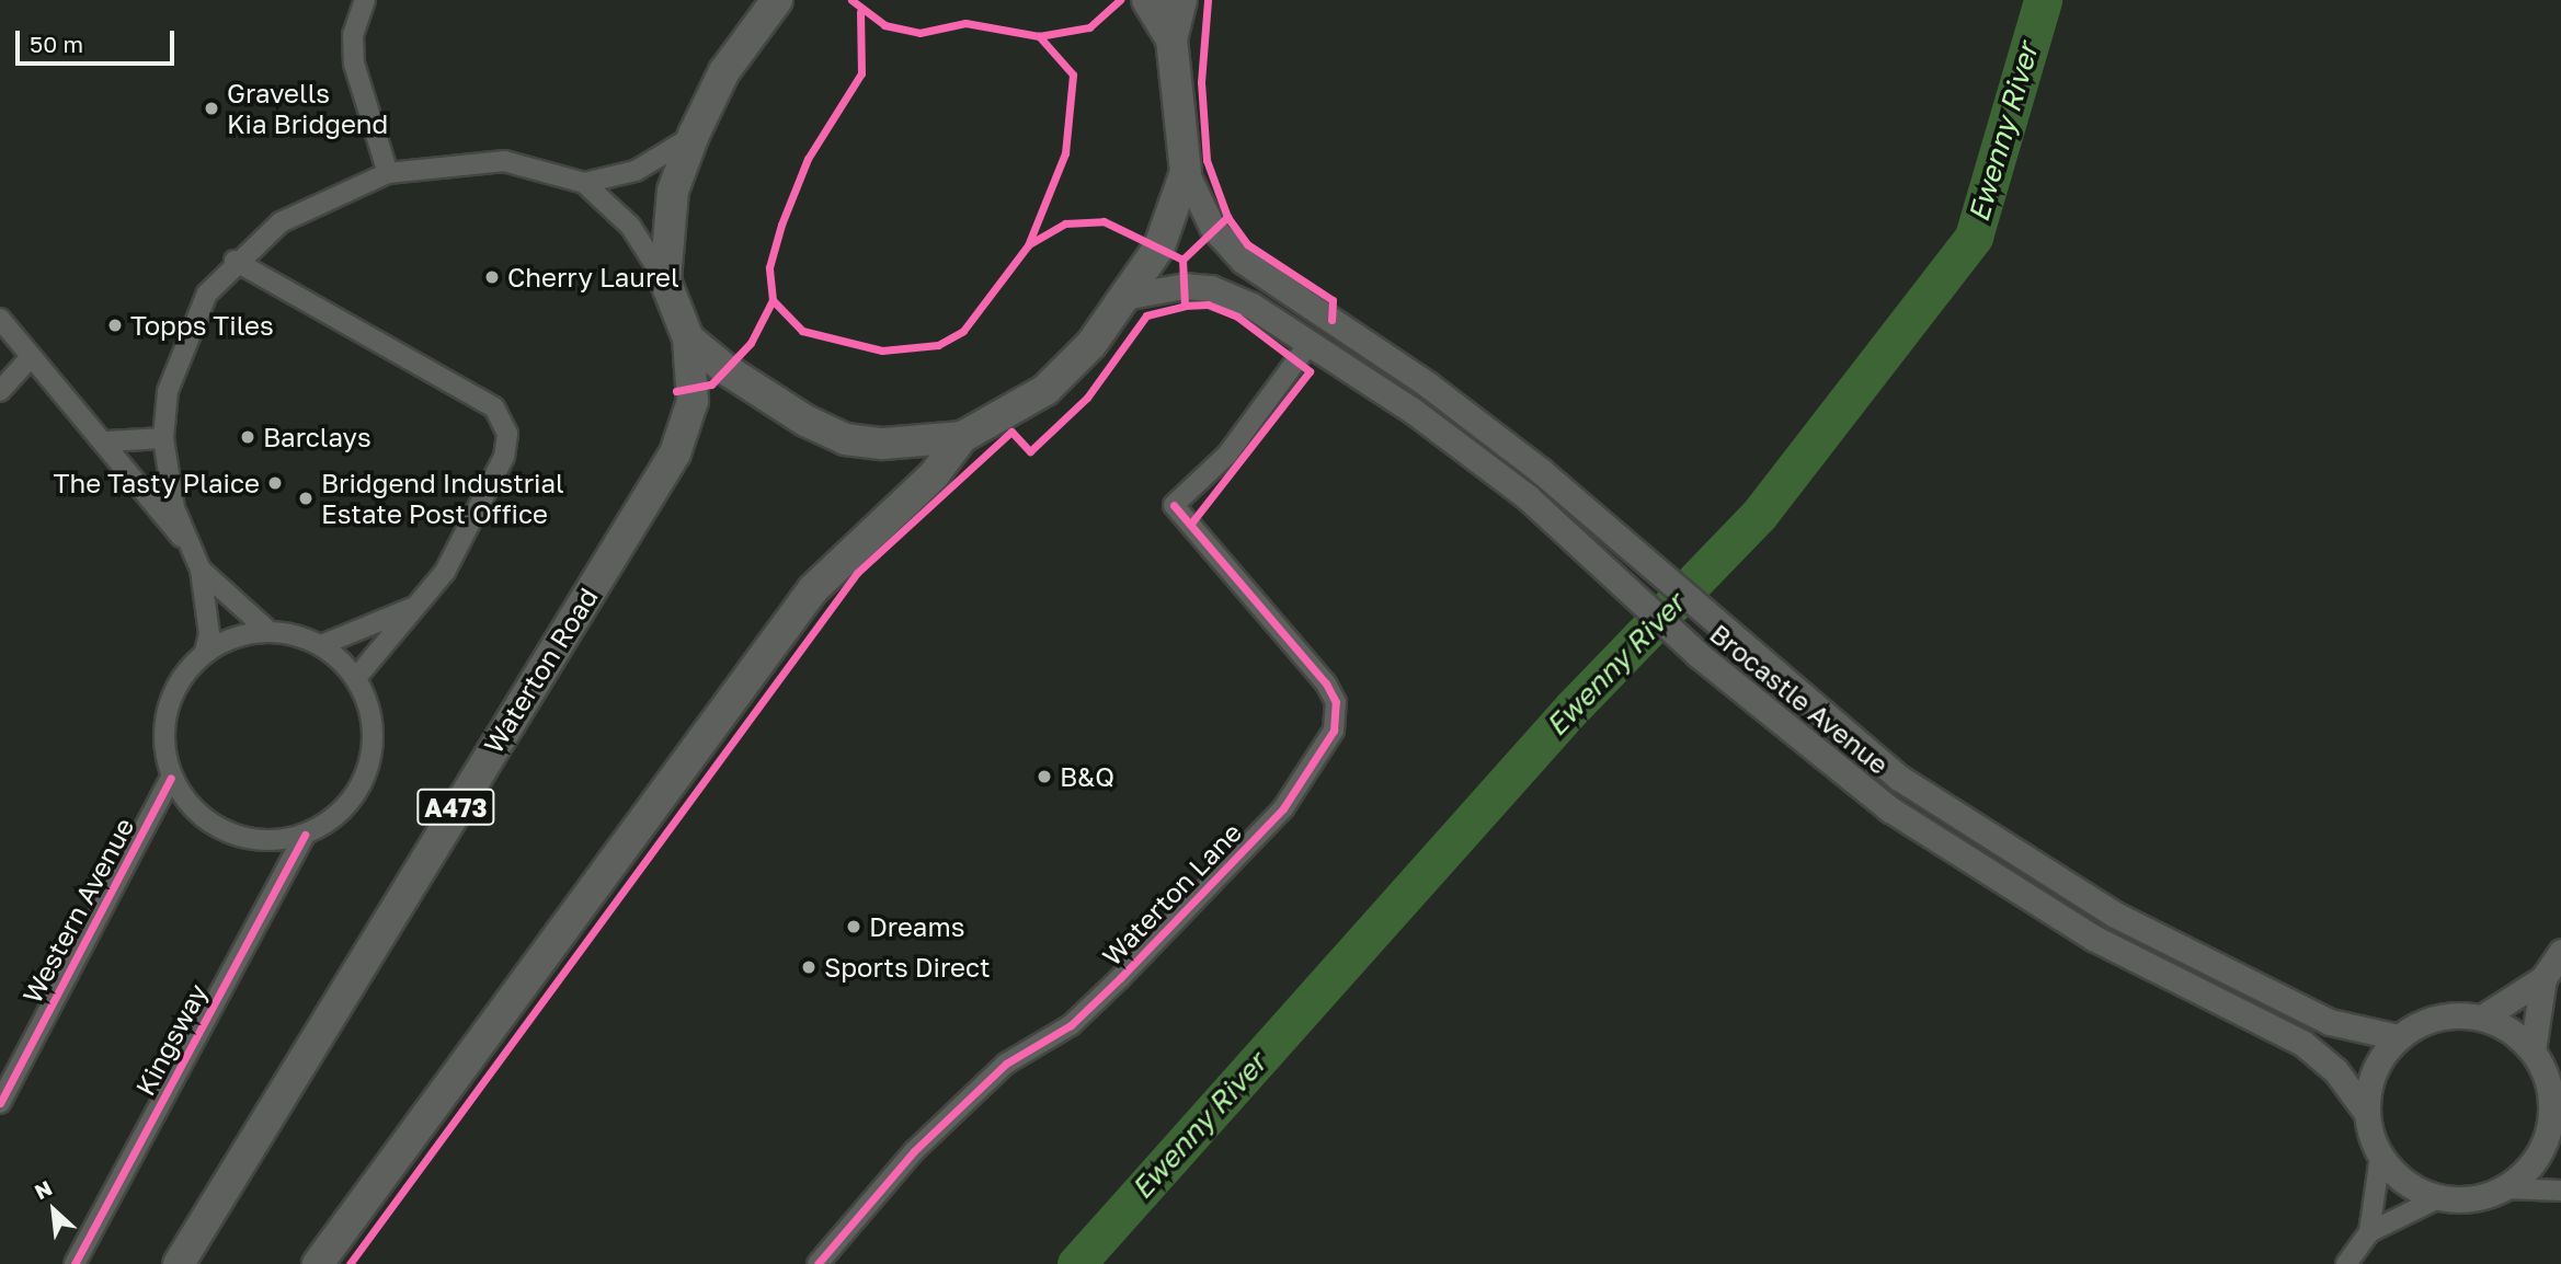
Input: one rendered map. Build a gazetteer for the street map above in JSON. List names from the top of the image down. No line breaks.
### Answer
{"streets":{"main road":["Waterton Road","A473"],"street":["Brocastle Avenue","Waterton Lane","Western Avenue","Kingsway"]},"crossings":[["Brocastle Avenue","Waterton Lane"],["Western Avenue","Kingsway"]],"water":["Ewenny River"],"places":["Gravells Kia Bridgend","Cherry Laurel","Topps Tiles","Barclays","The Tasty Plaice","Bridgend Industrial Estate Post Office","B&Q","Dreams","Sports Direct"],"scale_bar":"50 m","north":"top left"}
